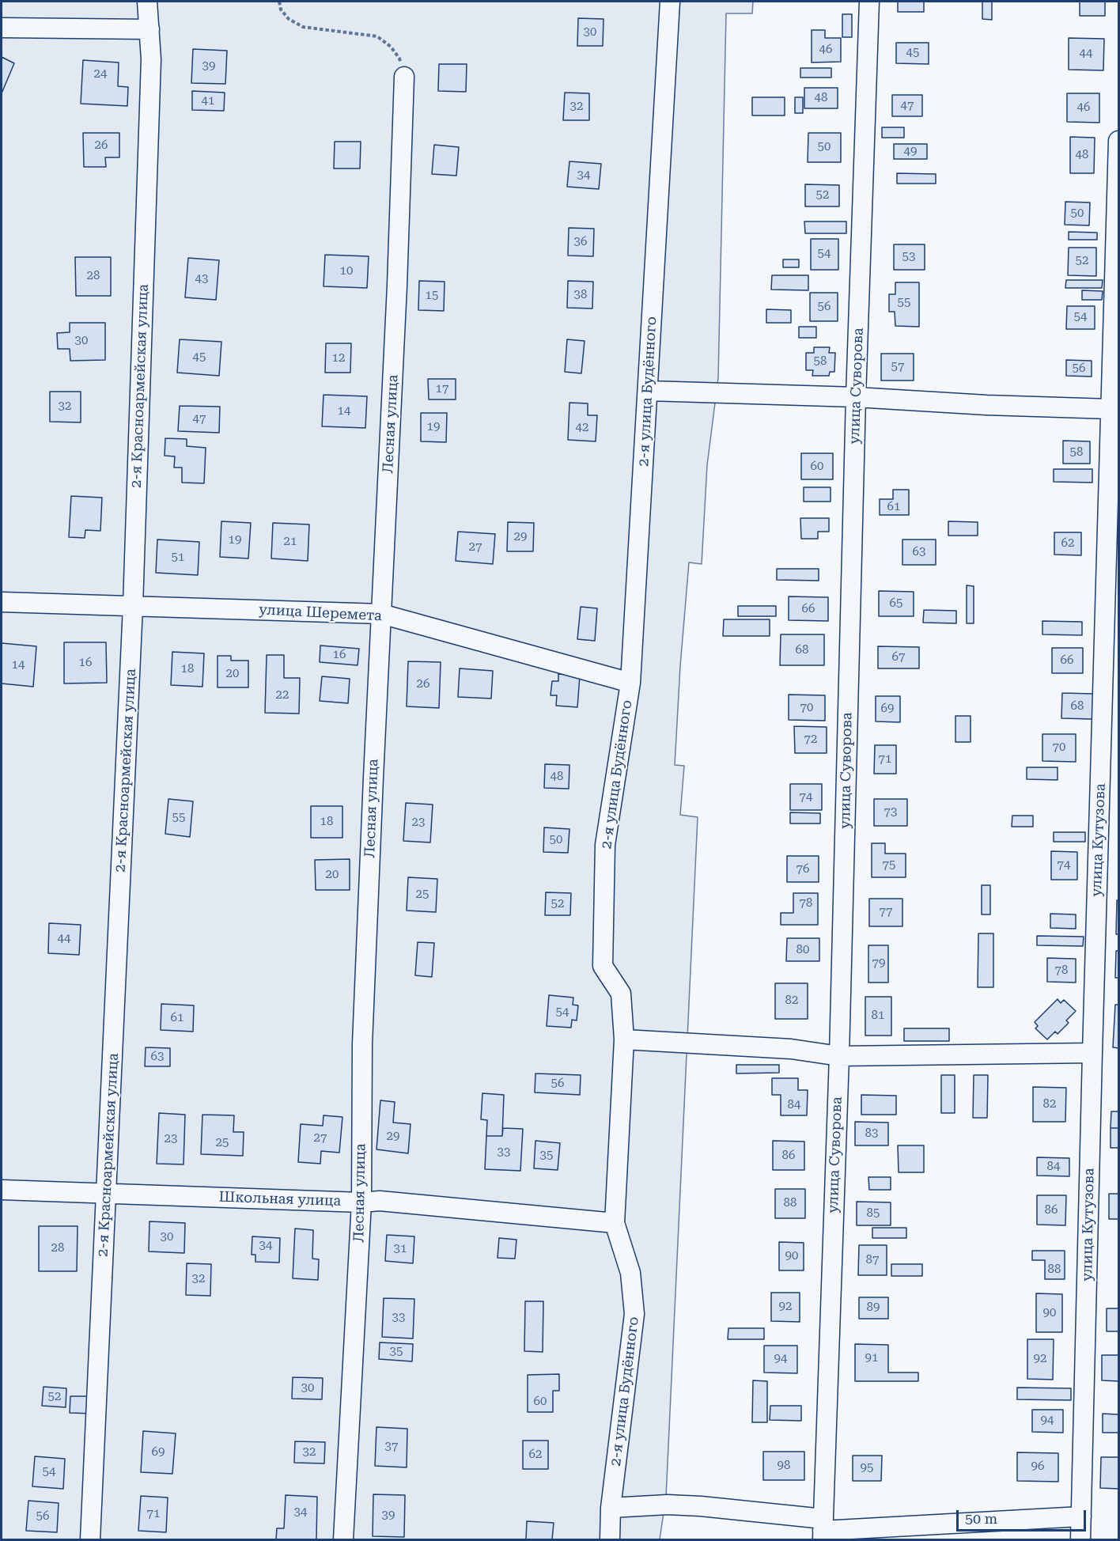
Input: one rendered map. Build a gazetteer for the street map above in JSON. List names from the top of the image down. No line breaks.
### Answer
{"streets":{"street":["2-я Красноармейская улица","улица Суворова","2-я улица Будённого","Лесная улица","улица Шеремета","улица Кутузова","Школьная улица"]},"crossings":[["2-я Красноармейская улица","улица Шеремета"],["2-я Красноармейская улица","Школьная улица"],["2-я улица Будённого","улица Шеремета"],["2-я улица Будённого","Школьная улица"],["Лесная улица","улица Шеремета"],["Лесная улица","Школьная улица"]],"house_numbers":["30","46","45","44","39","24","48","41","47","32","46","26","50","49","48","34","52","50","36","54","53","52","10","28","43","38","15","55","56","54","30","45","12","58","57","56","17","32","14","47","19","42","58","60","61","29","19","21","62","27","63","51","65","66","68","16","67","66","16","14","18","20","26","22","68","70","69","72","70","71","48","74","73","55","18","23","50","75","74","76","20","25","78","52","77","44","80","79","78","82","54","81","61","63","56","82","84","83","29","27","23","25","33","35","86","84","88","86","85","30","34","28","31","90","87","88","32","92","89","90","33","35","91","94","92","30","52","60","94","37","69","32","62","98","96","95","54","34","71","39","56"],"scale_bar":"50 m"}
